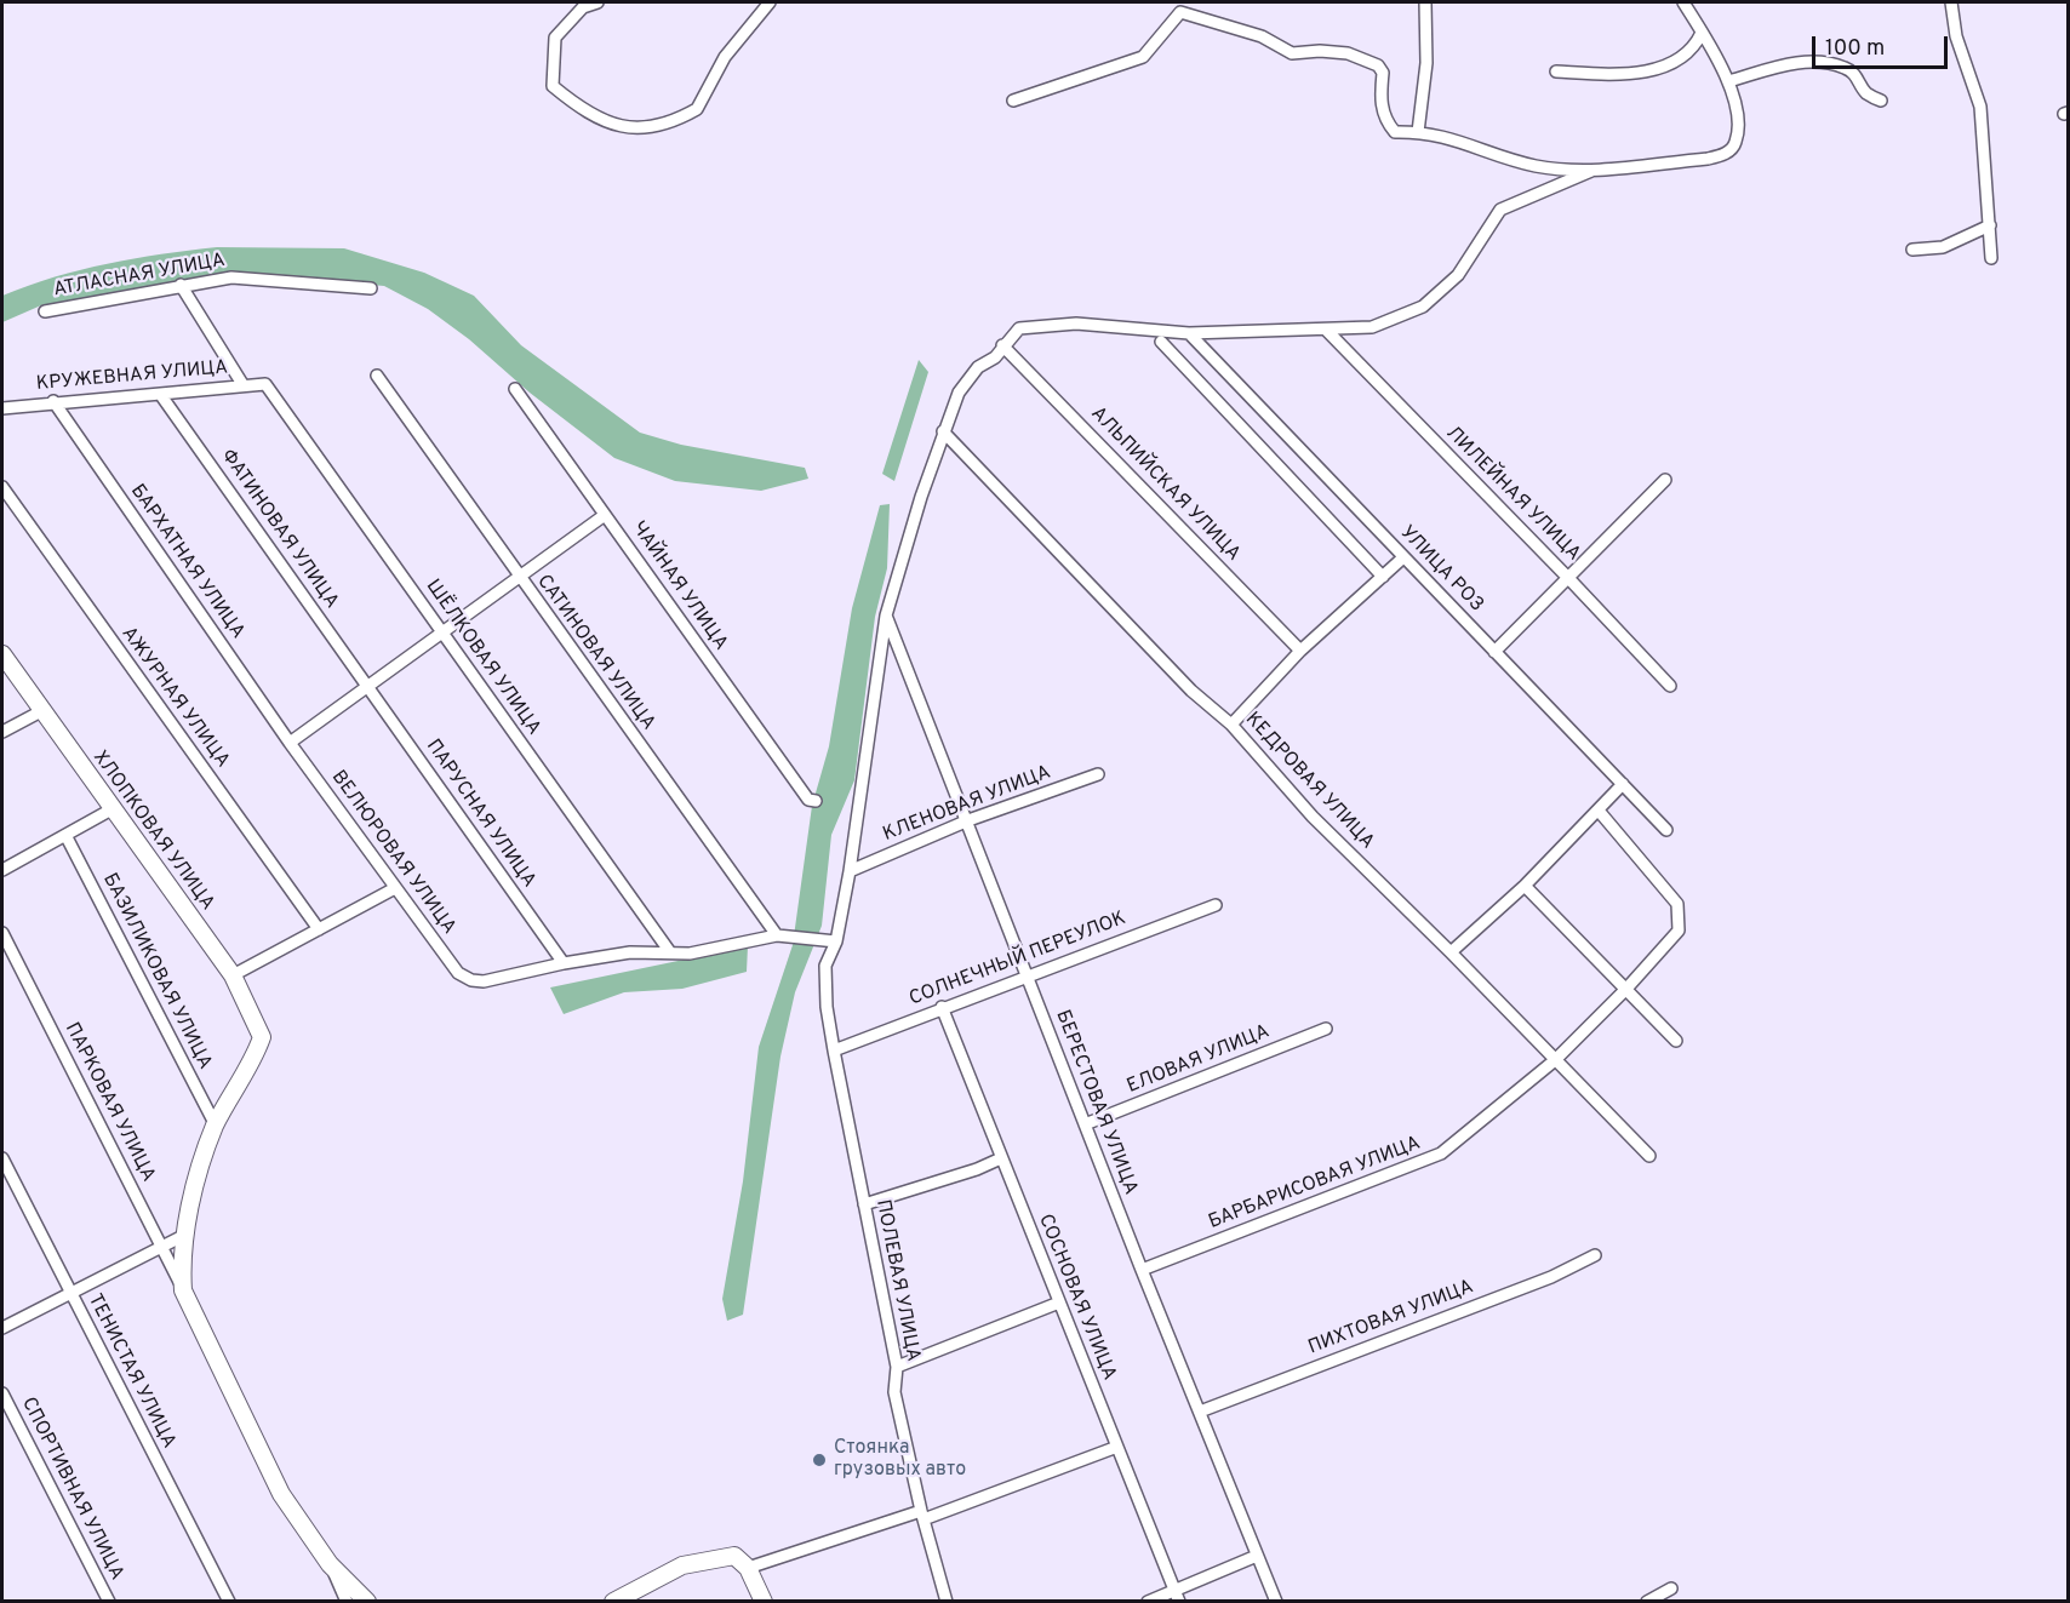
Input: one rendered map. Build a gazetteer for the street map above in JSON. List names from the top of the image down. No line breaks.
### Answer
{"streets":{"street":["АТЛАСНАЯ УЛИЦА","КРУЖЕВНАЯ УЛИЦА","АЛЬПИЙСКАЯ УЛИЦА","ЛИЛЕЙНАЯ УЛИЦА","ФАТИНОВАЯ УЛИЦА","БАРХАТНАЯ УЛИЦА","УЛИЦА РОЗ","ЧАЙНАЯ УЛИЦА","САТИНОВАЯ УЛИЦА","ШЁЛКОВАЯ УЛИЦА","АЖУРНАЯ УЛИЦА","КЕДРОВАЯ УЛИЦА","КЛЕНОВАЯ УЛИЦА","ПАРУСНАЯ УЛИЦА","ХЛОПКОВАЯ УЛИЦА","ВЕЛЮРОВАЯ УЛИЦА","СОЛНЕЧНЫЙ ПЕРЕУЛОК","БАЗИЛИКОВАЯ УЛИЦА","ЕЛОВАЯ УЛИЦА","ПАРКОВАЯ УЛИЦА","БЕРЕСТОВАЯ УЛИЦА","БАРБАРИСОВАЯ УЛИЦА","ПОЛЕВАЯ УЛИЦА","СОСНОВАЯ УЛИЦА","ПИХТОВАЯ УЛИЦА","ТЕНИСТАЯ УЛИЦА","СПОРТИВНАЯ УЛИЦА"]},"crossings":[["КРУЖЕВНАЯ УЛИЦА","ФАТИНОВАЯ УЛИЦА"],["КРУЖЕВНАЯ УЛИЦА","БАРХАТНАЯ УЛИЦА"],["КРУЖЕВНАЯ УЛИЦА","ШЁЛКОВАЯ УЛИЦА"],["АЛЬПИЙСКАЯ УЛИЦА","ПОЛЕВАЯ УЛИЦА"],["ЛИЛЕЙНАЯ УЛИЦА","ПОЛЕВАЯ УЛИЦА"],["ФАТИНОВАЯ УЛИЦА","ПАРУСНАЯ УЛИЦА"],["БАРХАТНАЯ УЛИЦА","ВЕЛЮРОВАЯ УЛИЦА"],["УЛИЦА РОЗ","ПОЛЕВАЯ УЛИЦА"],["КЕДРОВАЯ УЛИЦА","БАРБАРИСОВАЯ УЛИЦА"],["КЕДРОВАЯ УЛИЦА","ПОЛЕВАЯ УЛИЦА"],["КЛЕНОВАЯ УЛИЦА","БЕРЕСТОВАЯ УЛИЦА"],["КЛЕНОВАЯ УЛИЦА","ПОЛЕВАЯ УЛИЦА"],["ПАРУСНАЯ УЛИЦА","ВЕЛЮРОВАЯ УЛИЦА"],["ХЛОПКОВАЯ УЛИЦА","БАЗИЛИКОВАЯ УЛИЦА"],["СОЛНЕЧНЫЙ ПЕРЕУЛОК","БЕРЕСТОВАЯ УЛИЦА"],["СОЛНЕЧНЫЙ ПЕРЕУЛОК","ПОЛЕВАЯ УЛИЦА"],["СОЛНЕЧНЫЙ ПЕРЕУЛОК","СОСНОВАЯ УЛИЦА"],["ЕЛОВАЯ УЛИЦА","БЕРЕСТОВАЯ УЛИЦА"],["БЕРЕСТОВАЯ УЛИЦА","БАРБАРИСОВАЯ УЛИЦА"],["БЕРЕСТОВАЯ УЛИЦА","ПОЛЕВАЯ УЛИЦА"],["БЕРЕСТОВАЯ УЛИЦА","ПИХТОВАЯ УЛИЦА"]],"places":["Стоянка грузовых авто"],"scale_bar":"100 m"}
